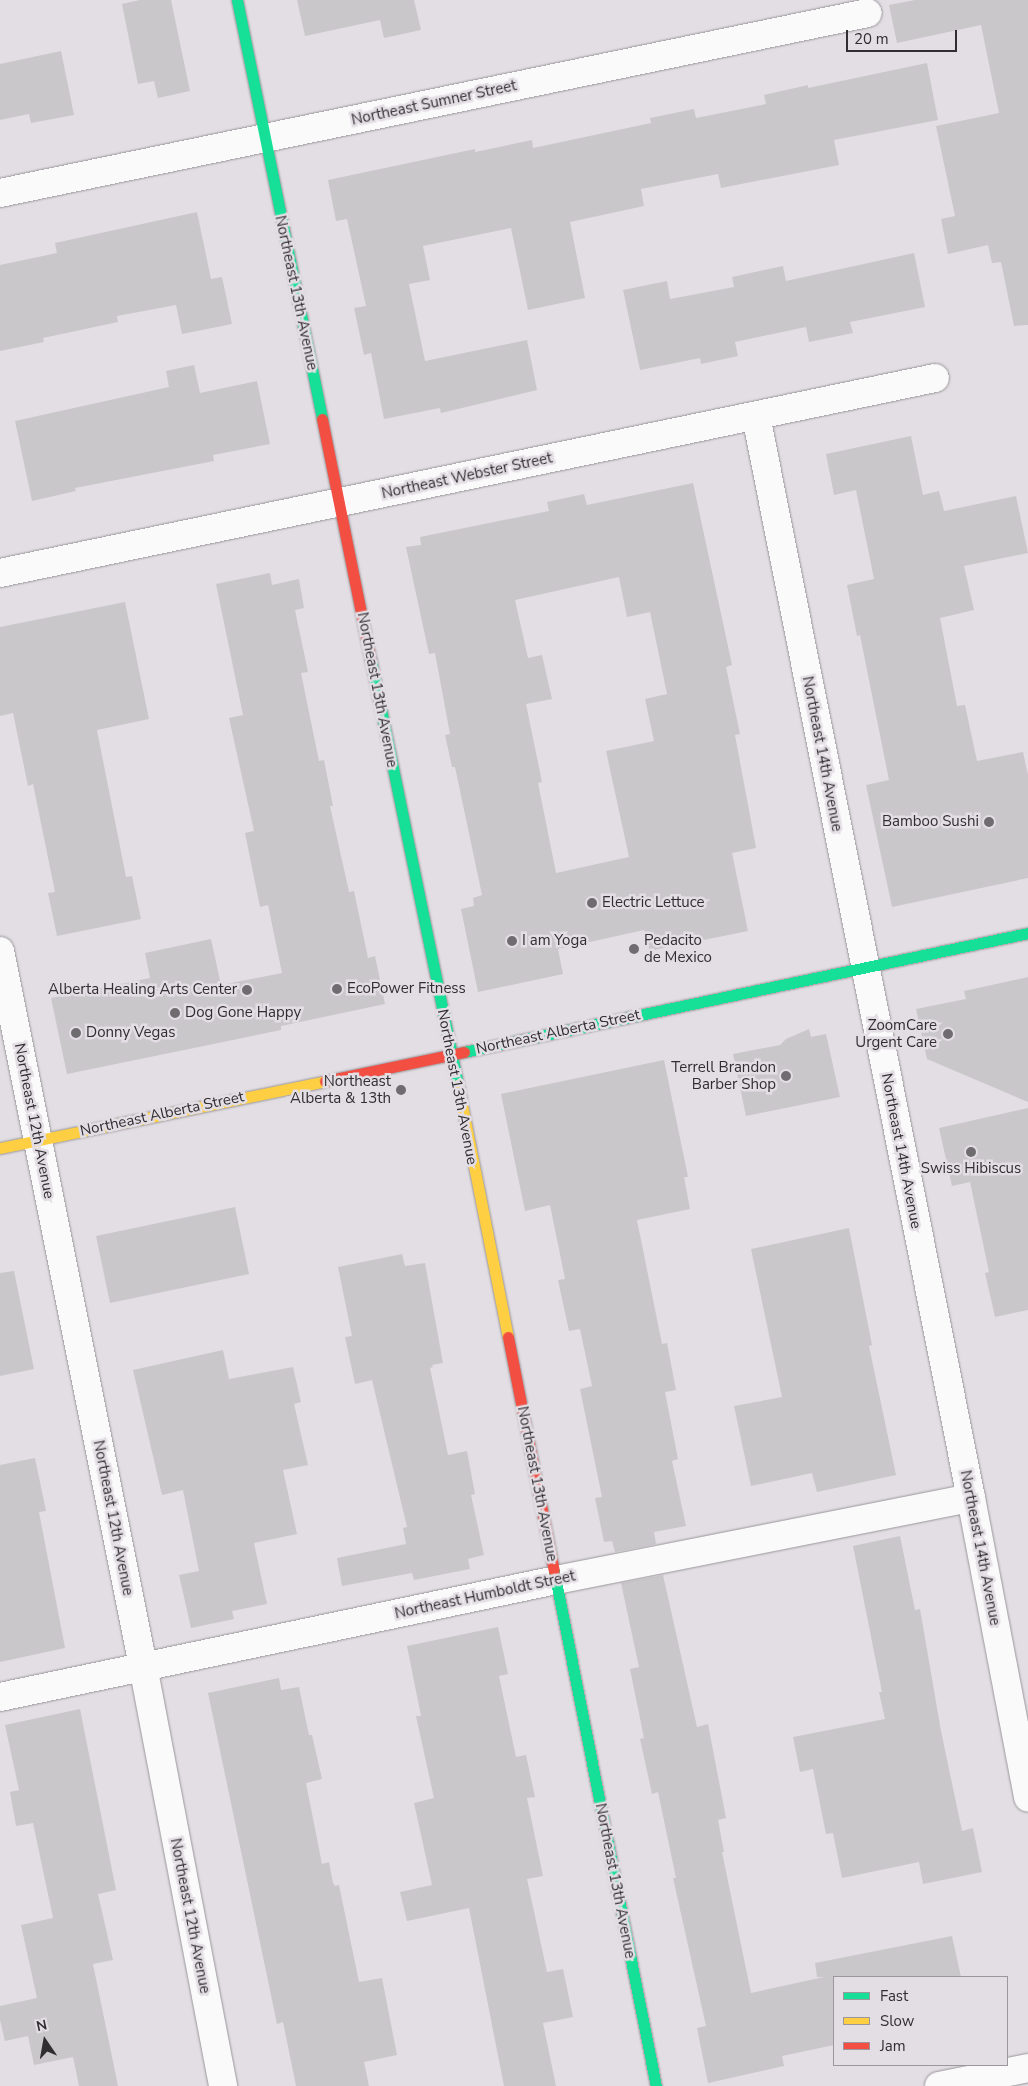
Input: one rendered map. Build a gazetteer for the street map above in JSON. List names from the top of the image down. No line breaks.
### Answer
{"streets":{"street":["Northeast Sumner Street","Northeast 13th Avenue","Northeast Webster Street","Northeast 14th Avenue","Northeast Alberta Street","Northeast 12th Avenue","Northeast Humboldt Street"]},"crossings":[["Northeast Sumner Street","Northeast 13th Avenue"],["Northeast 13th Avenue","Northeast Webster Street"],["Northeast 13th Avenue","Northeast Alberta Street"],["Northeast 13th Avenue","Northeast Humboldt Street"],["Northeast Webster Street","Northeast 14th Avenue"],["Northeast 14th Avenue","Northeast Alberta Street"],["Northeast 14th Avenue","Northeast Humboldt Street"],["Northeast Alberta Street","Northeast 12th Avenue"],["Northeast 12th Avenue","Northeast Humboldt Street"]],"places":["Bamboo Sushi","Electric Lettuce","I am Yoga","Pedacito de Mexico","EcoPower Fitness","Alberta Healing Arts Center","Dog Gone Happy","Donny Vegas","ZoomCare Urgent Care","Terrell Brandon Barber Shop","Northeast Alberta & 13th","Swiss Hibiscus"],"legend":["Fast","Slow","Jam"],"scale_bar":"20 m","north":"top"}
